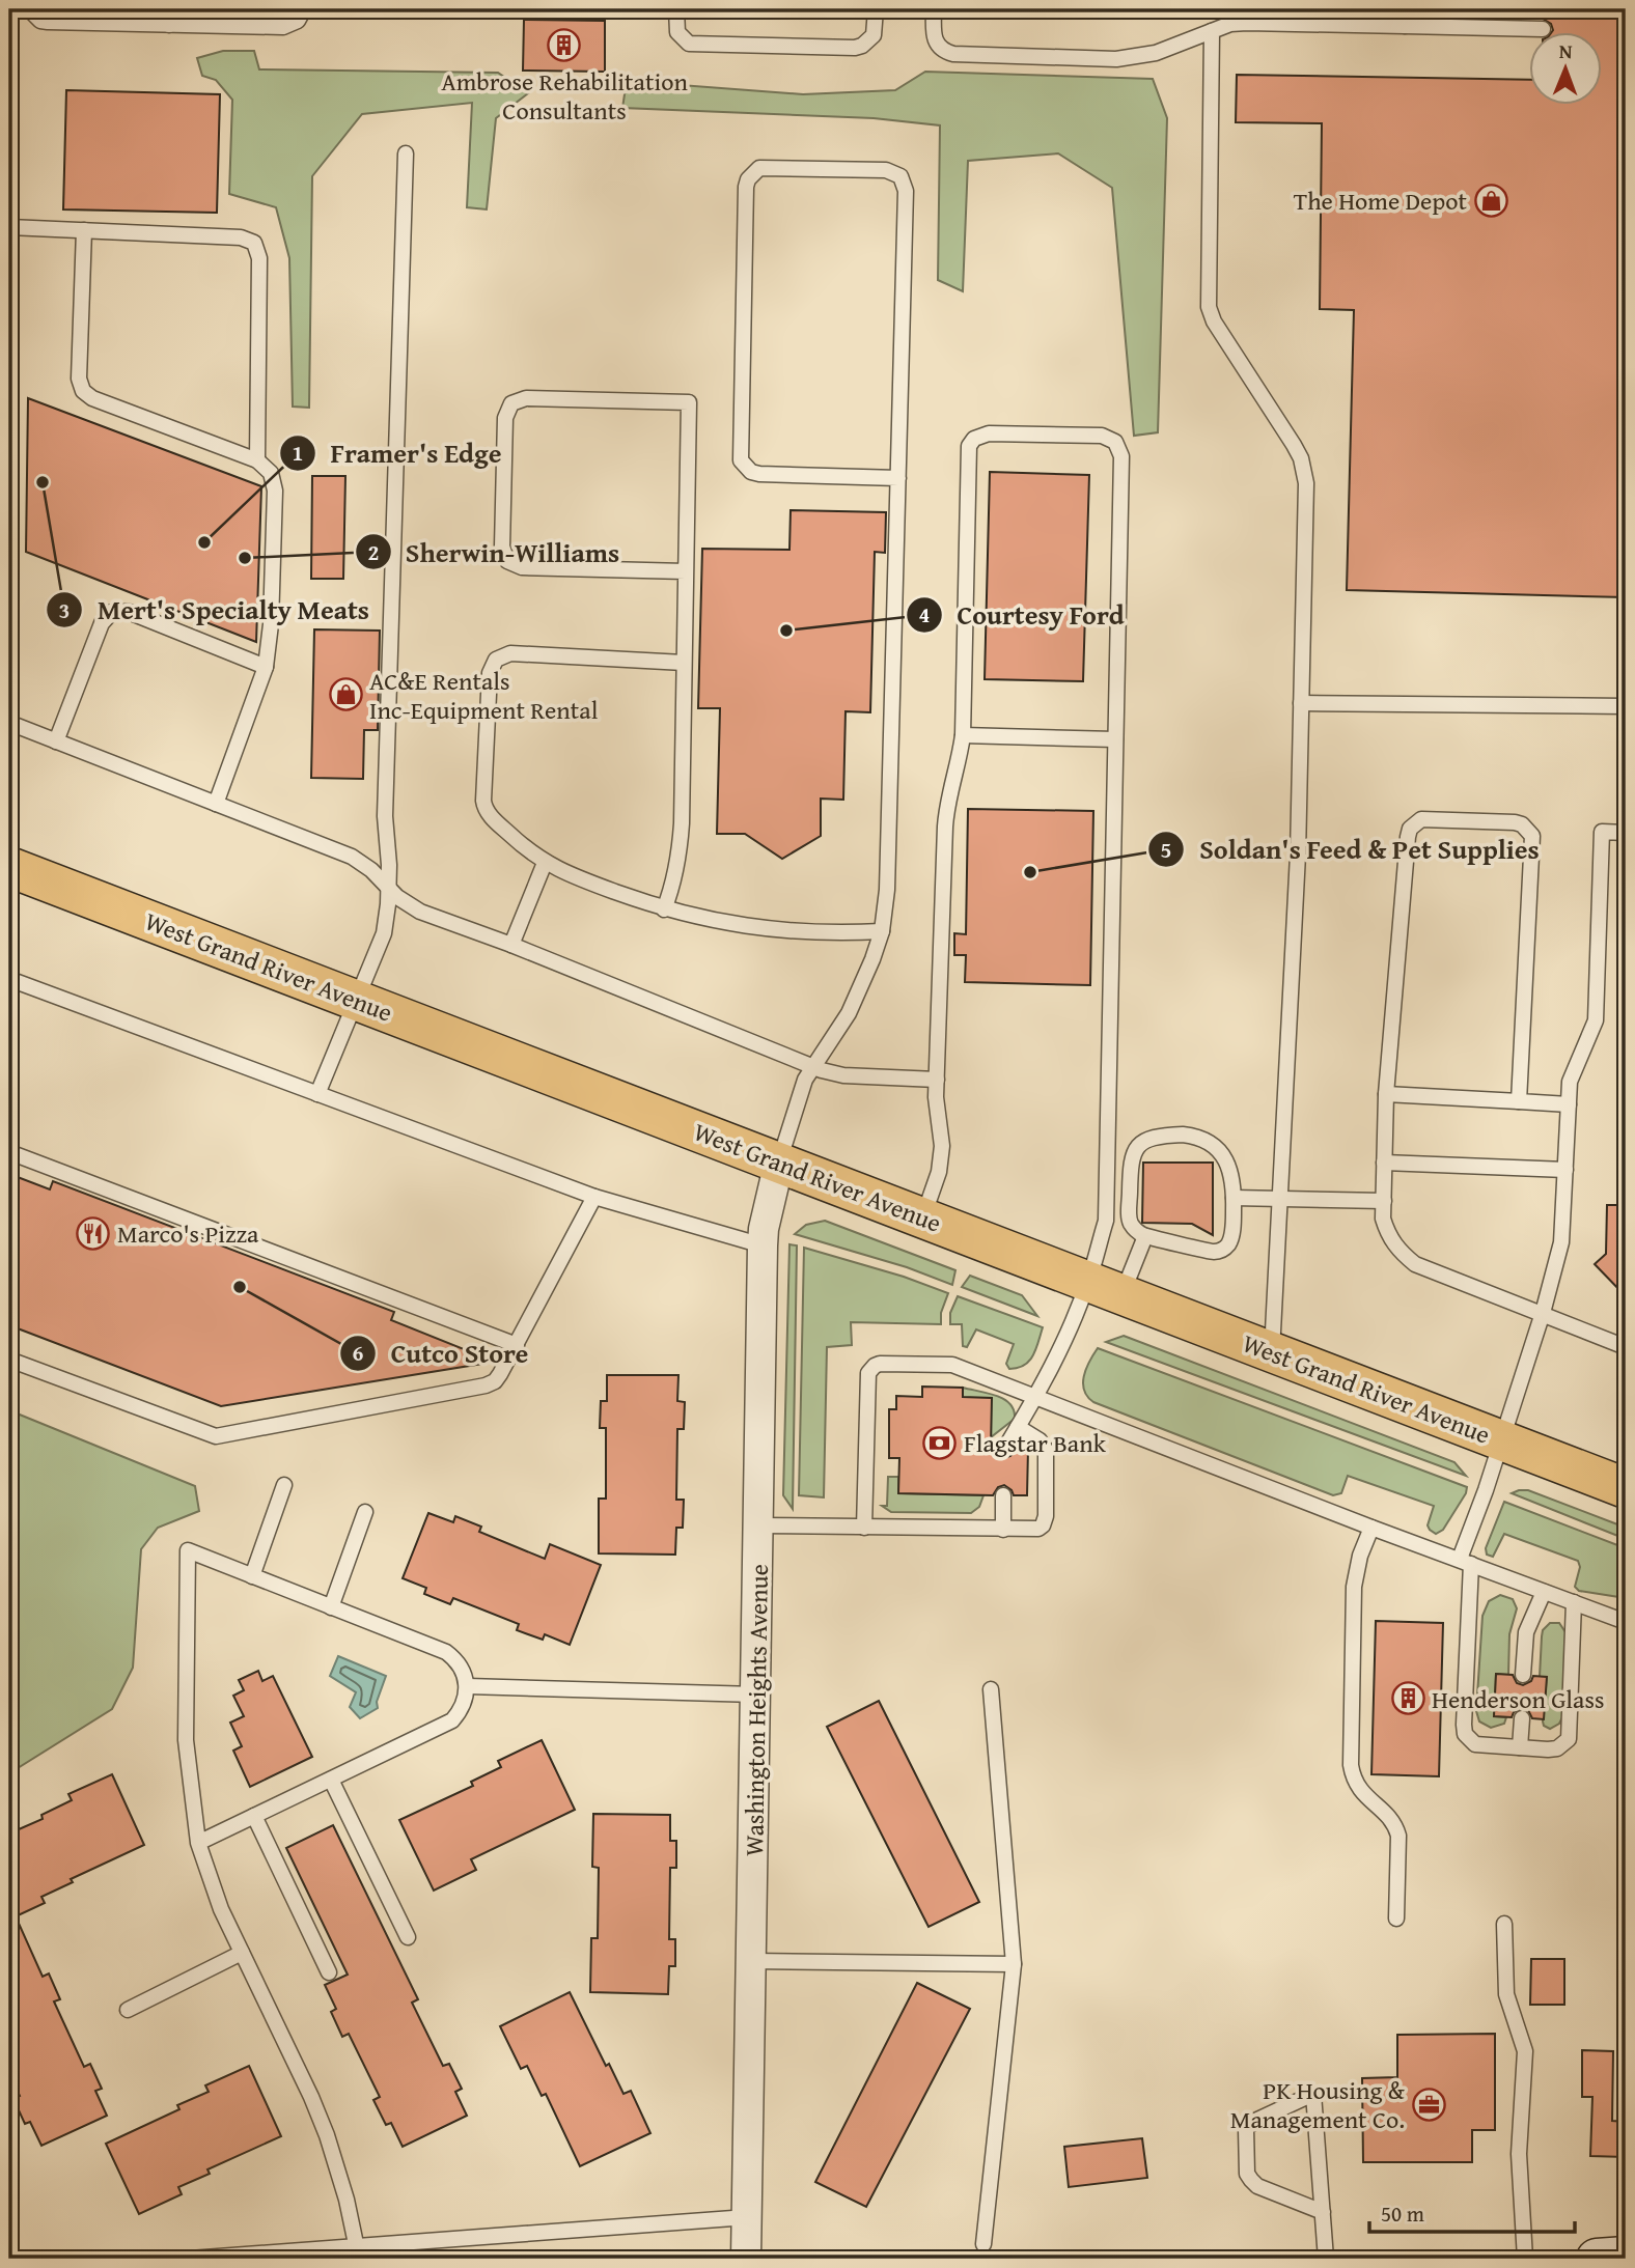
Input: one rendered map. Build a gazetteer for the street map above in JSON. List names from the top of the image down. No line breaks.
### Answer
{"streets":{"main road":["West Grand River Avenue"],"street":["Washington Heights Avenue"]},"crossings":[["West Grand River Avenue","Washington Heights Avenue"]],"places":{"building":["Ambrose Rehabilitation Consultants","Henderson Glass"],"shop":["The Home Depot","AC&E Rentals Inc-Equipment Rental"],"other":["Mert's Specialty Meats","Framer's Edge","Sherwin-Williams","Courtesy Ford","Soldan's Feed & Pet Supplies","Cutco Store"],"restaurant":["Marco's Pizza"],"bank":["Flagstar Bank"],"office":["PK Housing & Management Co."]},"scale_bar":"50 m","north":"top"}
